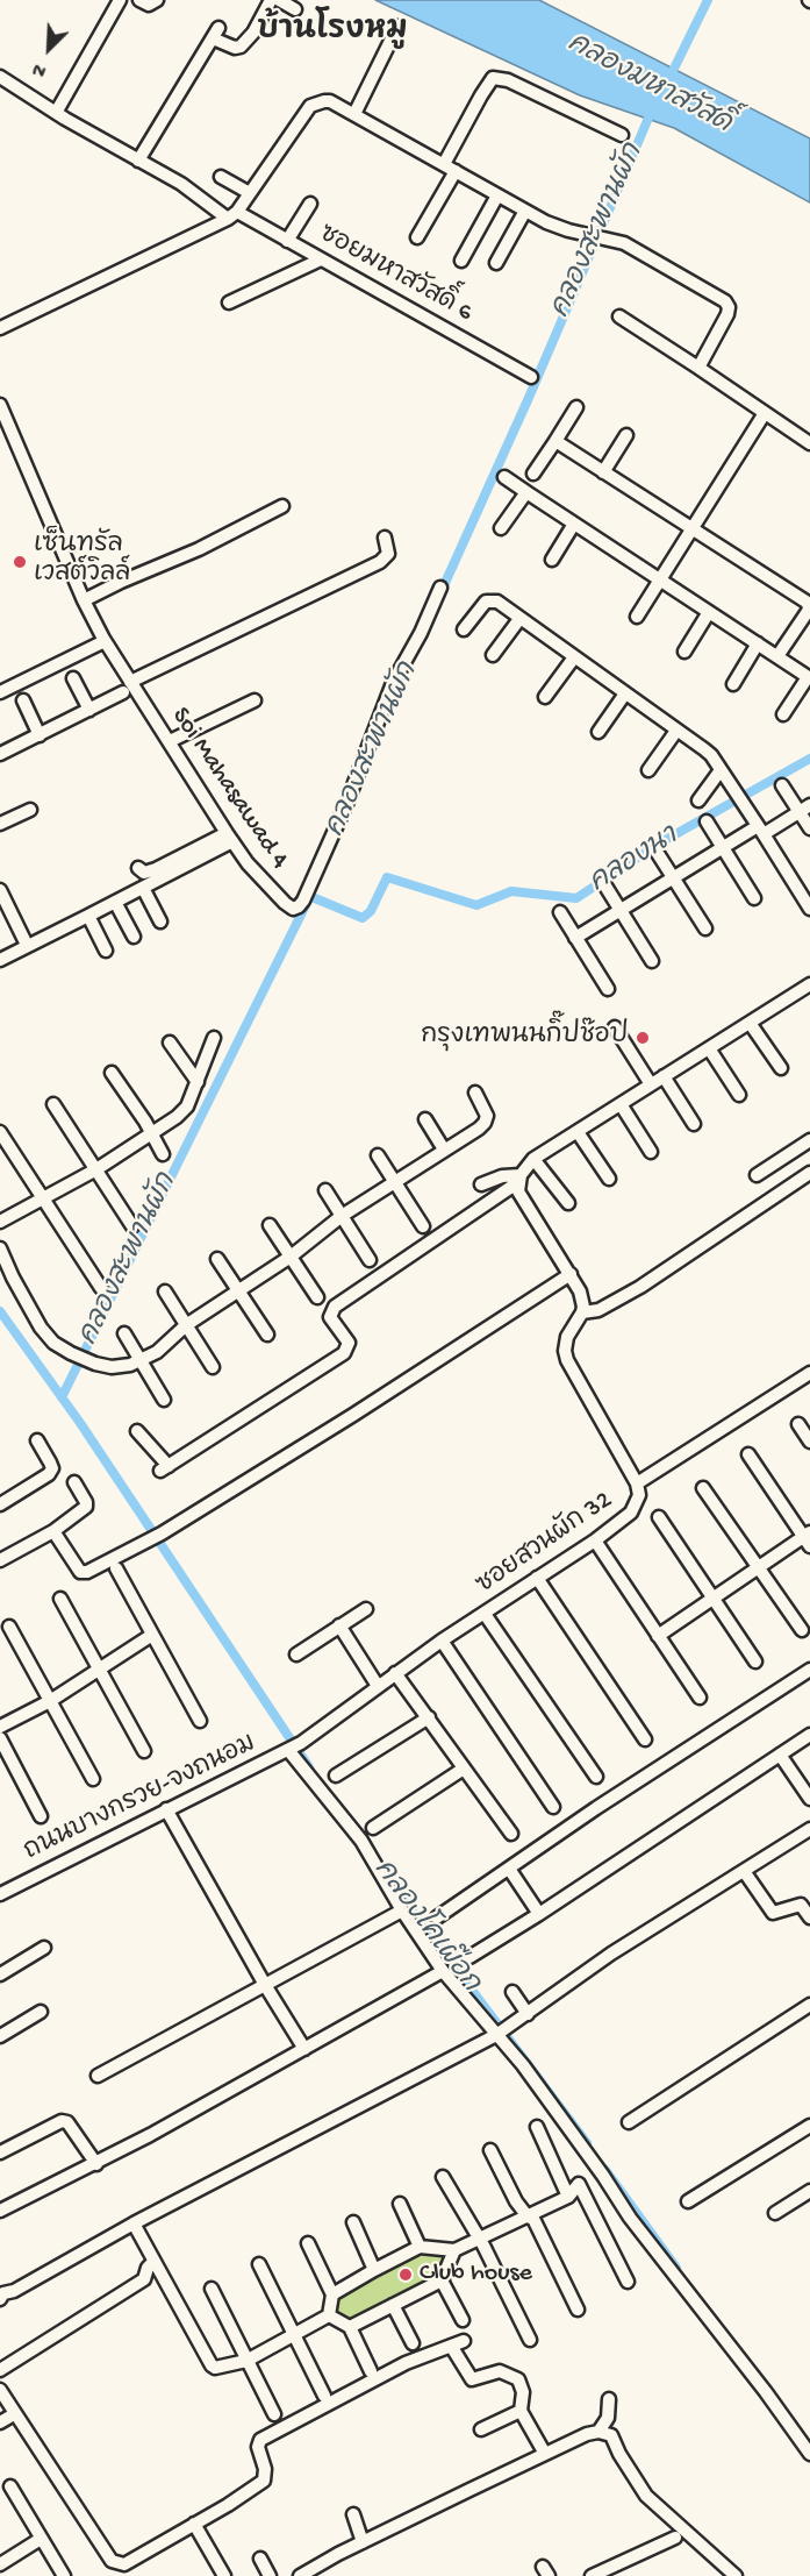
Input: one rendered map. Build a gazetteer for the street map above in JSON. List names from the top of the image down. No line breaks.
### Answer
{"streets":{"street":["ซอยมหาสวัสดิ์ 6","Soi Mahasawad 4","ซอยสวนผัก 32","ถนนบางกรวย-จงถนอม"]},"crossings":[["ซอยสวนผัก 32","ถนนบางกรวย-จงถนอม"]],"districts":["บ้านโรงหมู"],"water":["คลองมหาสวัสดิ์","คลองสะพานผัก","คลองนา","คลองโคเผือก"],"places":["เซ็นทรัล เวสต์วิลล์","กรุงเทพนนกิ๊ปช๊อป","Club house"],"north":"bottom left"}
